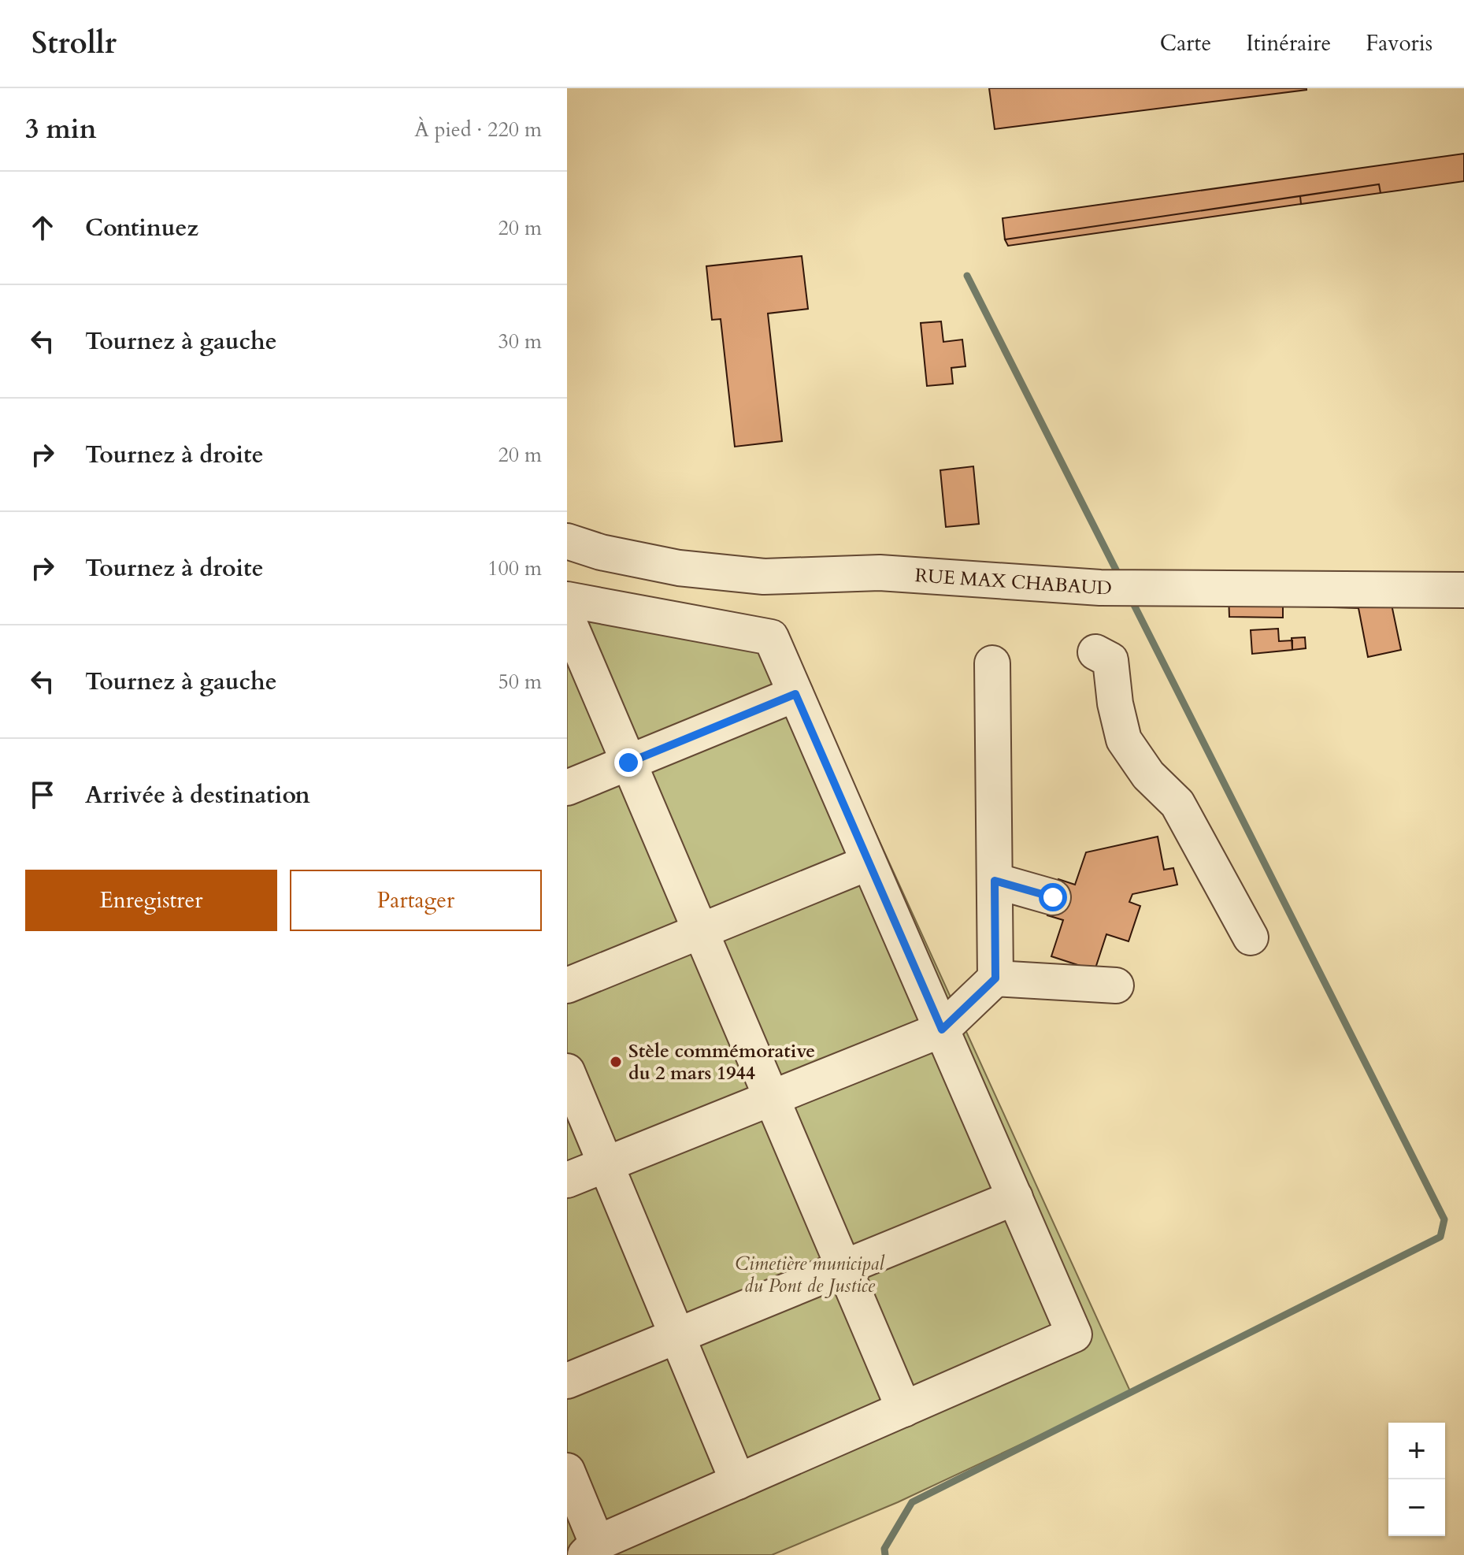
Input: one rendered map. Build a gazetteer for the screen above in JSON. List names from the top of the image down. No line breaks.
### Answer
{"streets":{"street":["RUE MAX CHABAUD"]},"parks":["Cimetière municipal du Pont de Justice"],"places":["Stèle commémorative du 2 mars 1944"],"page":{"header":"Strollr","nav":["Carte","Itinéraire","Favoris"],"heading":["3 min","À pied · 220 m"],"list":[["Continuez","20 m"],["Tournez à gauche","30 m"],["Tournez à droite","20 m"],["Tournez à droite","100 m"],["Tournez à gauche","50 m"],"Arrivée à destination"],"buttons":["Enregistrer","Partager"],"map_buttons":["+","−"]}}
